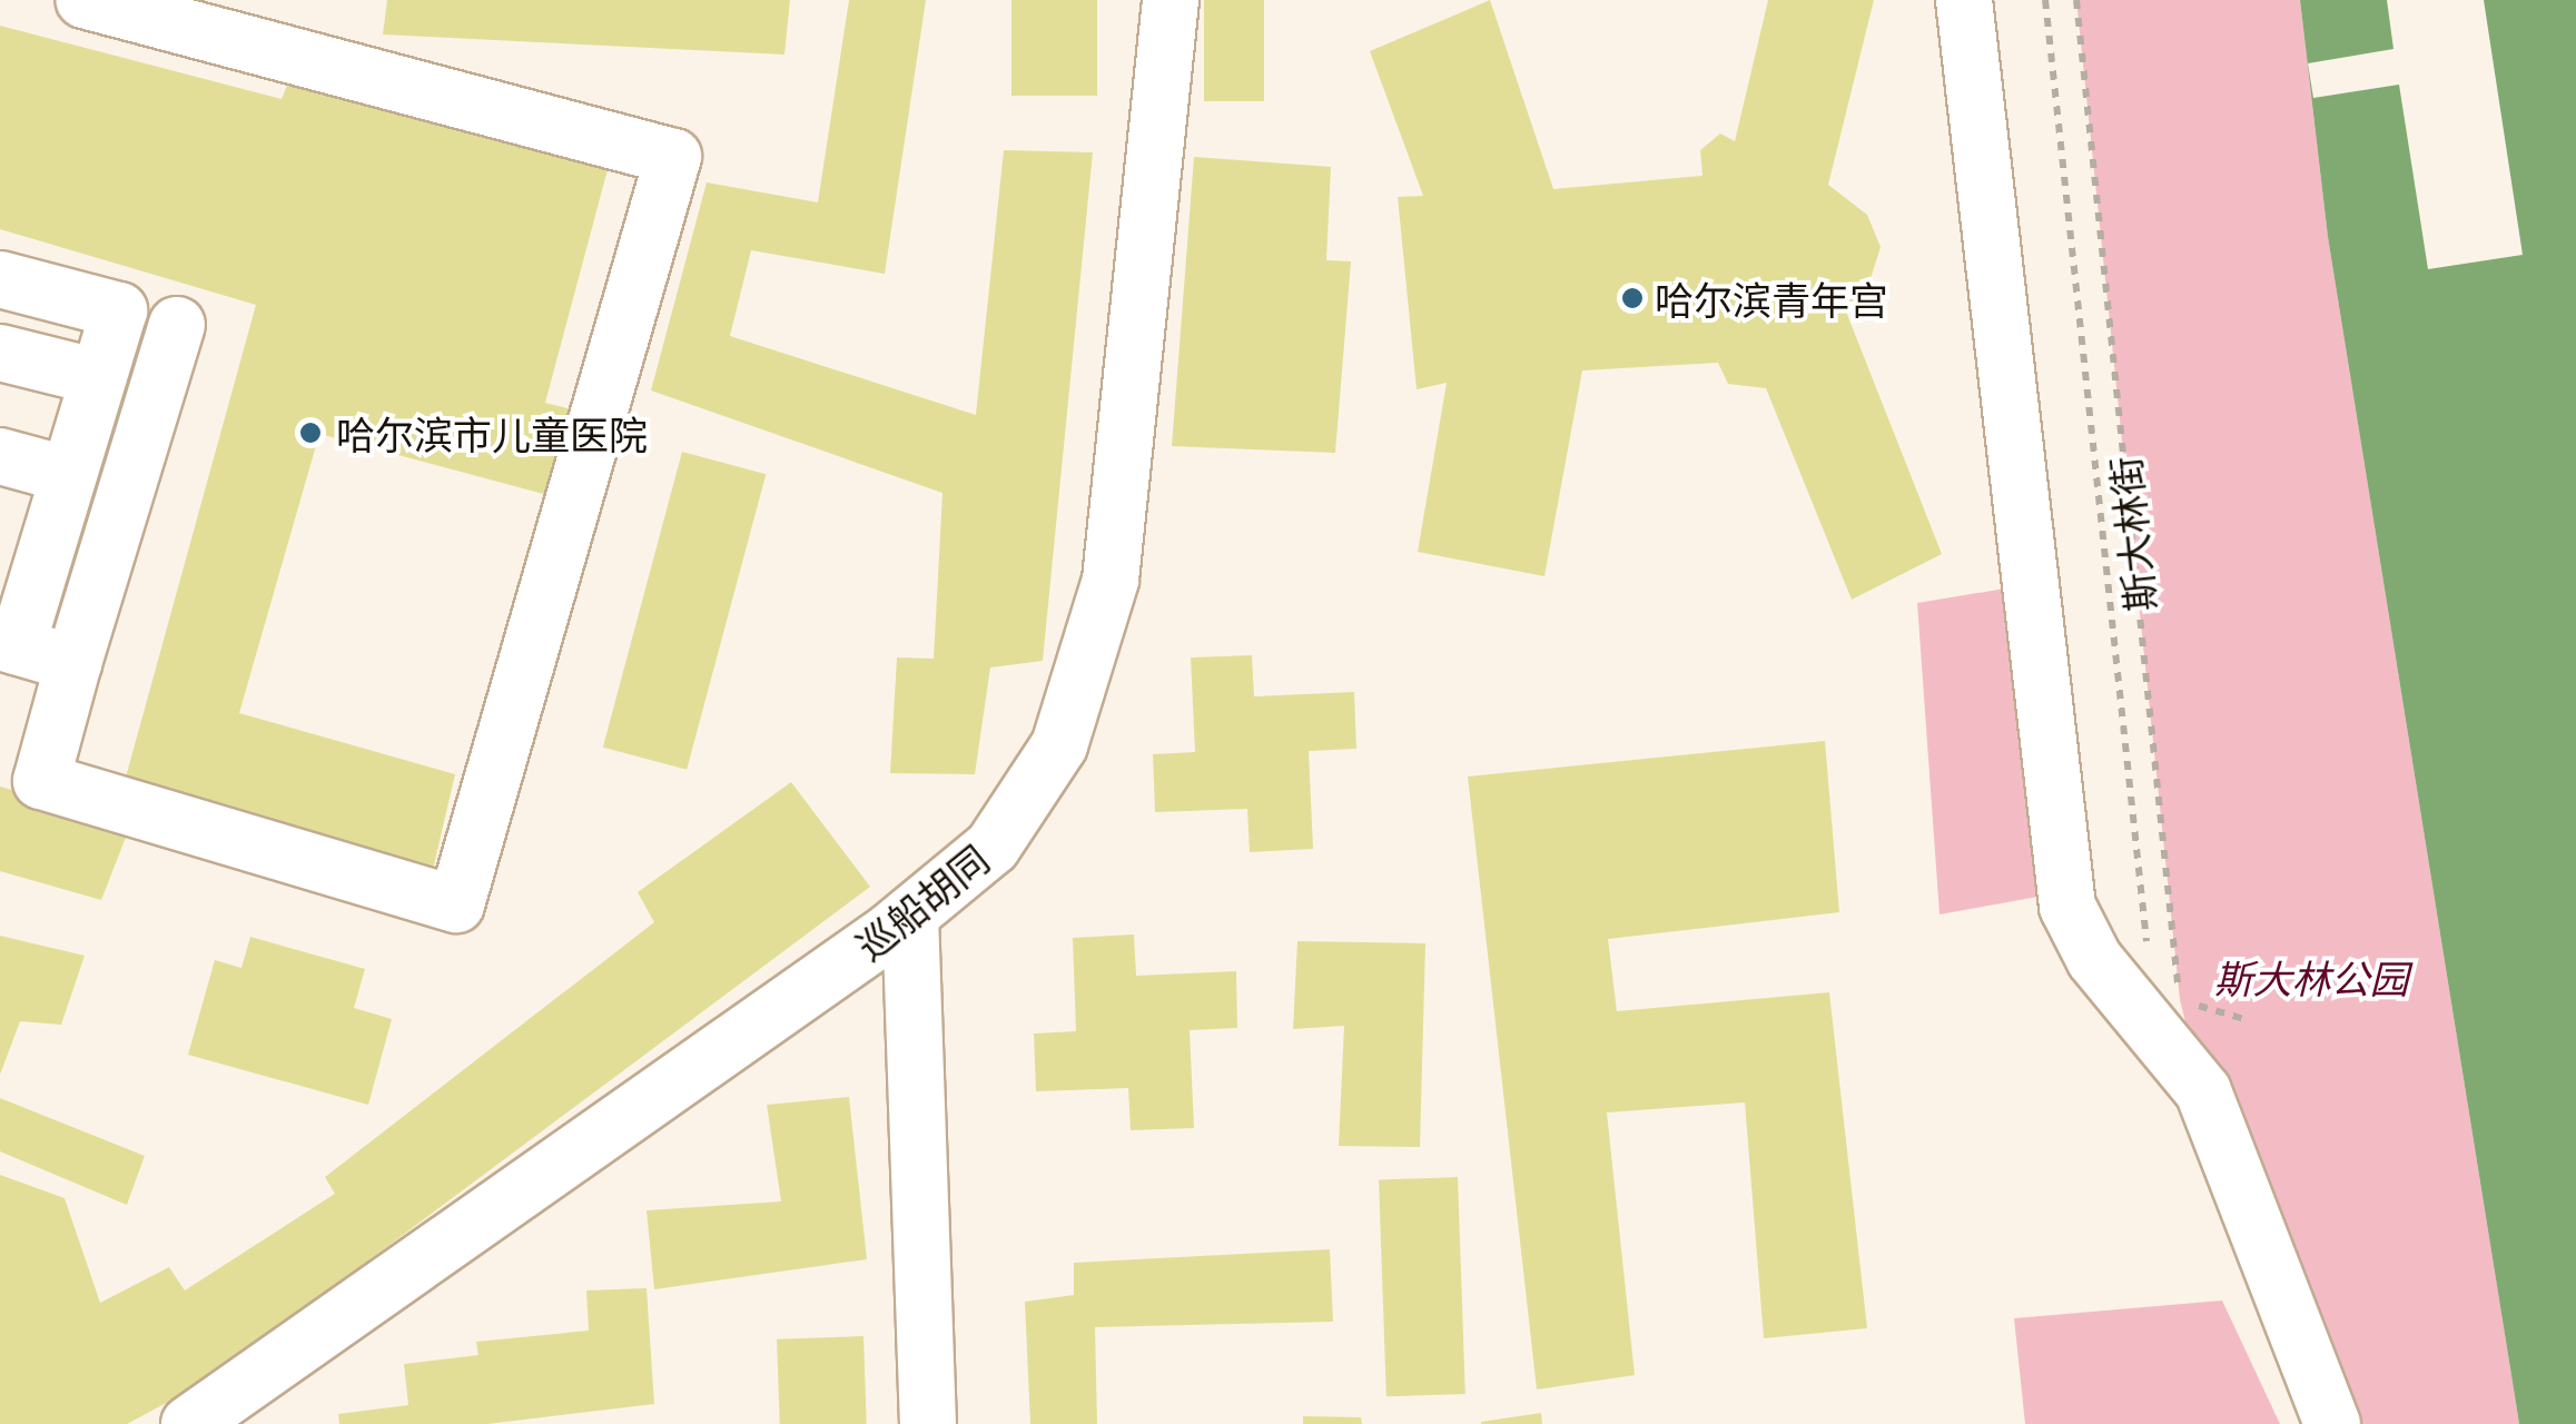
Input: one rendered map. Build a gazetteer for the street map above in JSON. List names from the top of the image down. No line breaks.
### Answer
{"streets":{"street":["巡船胡同"],"path":["斯大林街"]},"parks":["斯大林公园"],"places":["哈尔滨青年宫","哈尔滨市儿童医院"]}
